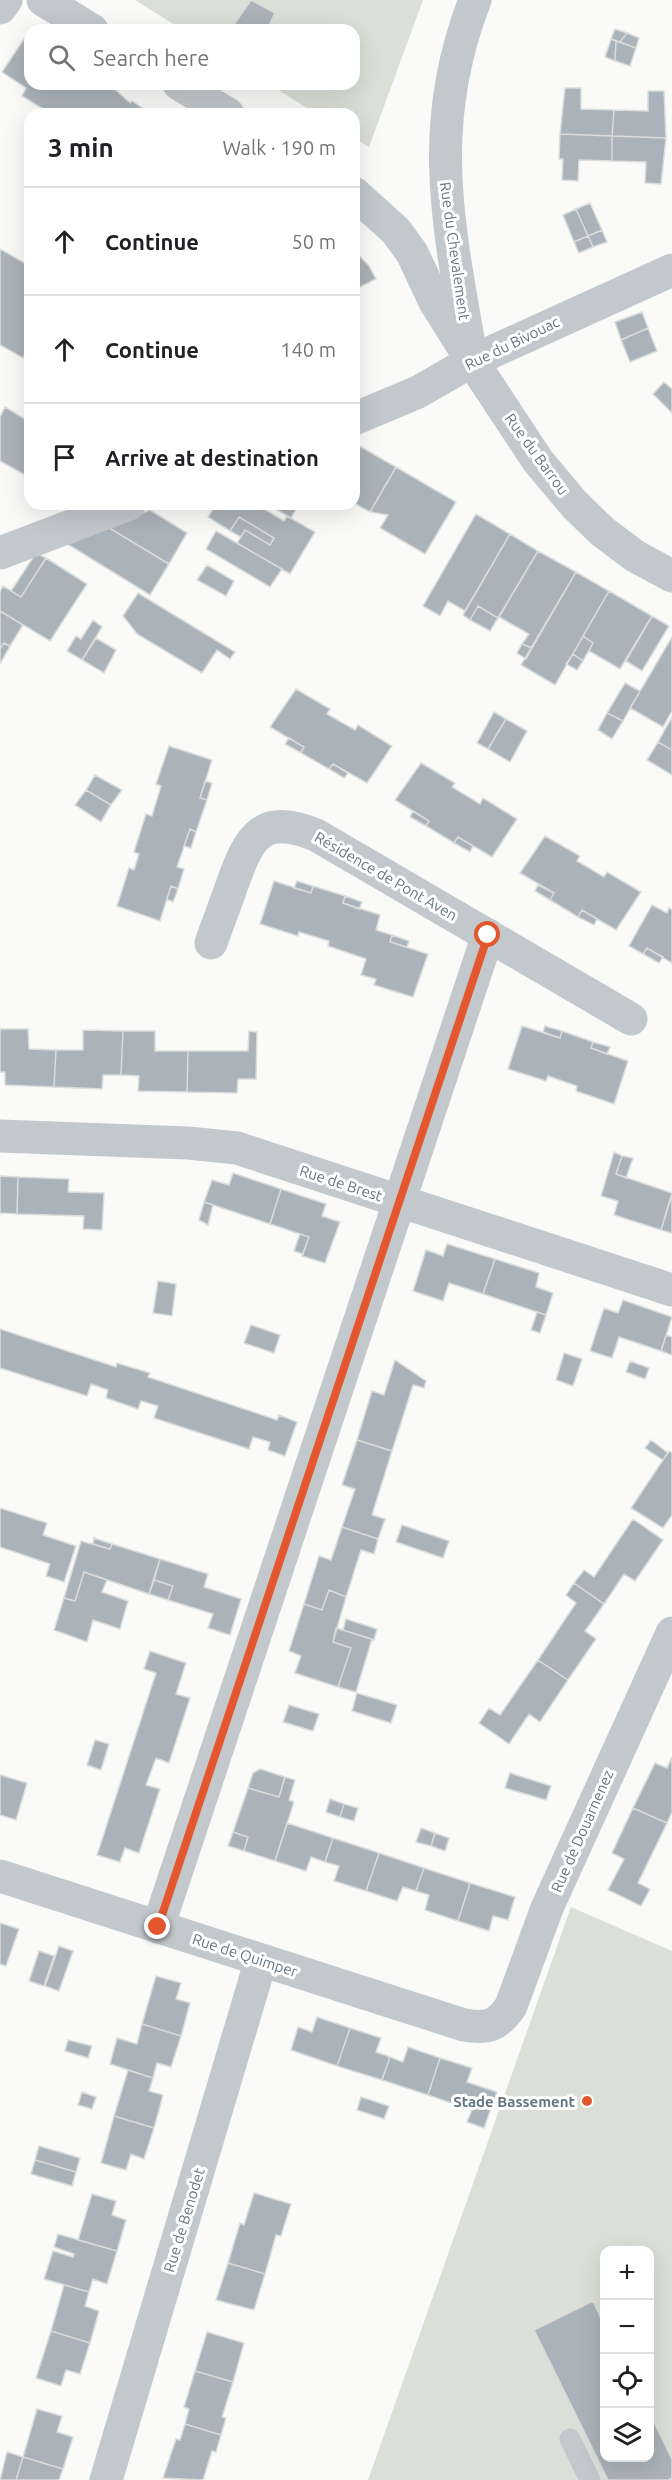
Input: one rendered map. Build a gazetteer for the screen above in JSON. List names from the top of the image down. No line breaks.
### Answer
{"streets":{"street":["Rue du Chevalement","Rue du Bivouac","Rue du Barrou","Résidence de Pont Aven","Rue de Brest","Rue de Douarnenez","Rue de Quimper","Rue de Benodet"]},"crossings":[["Rue du Chevalement","Rue du Bivouac"],["Rue du Chevalement","Rue du Barrou"],["Rue du Bivouac","Rue du Barrou"],["Rue de Douarnenez","Rue de Quimper"],["Rue de Quimper","Rue de Benodet"]],"places":["Stade Bassement"],"page":{"search":"Search here","heading":["3 min","Walk · 190 m"],"list":[["Continue","50 m"],["Continue","140 m"],"Arrive at destination"],"map_buttons":["+","−"]}}
